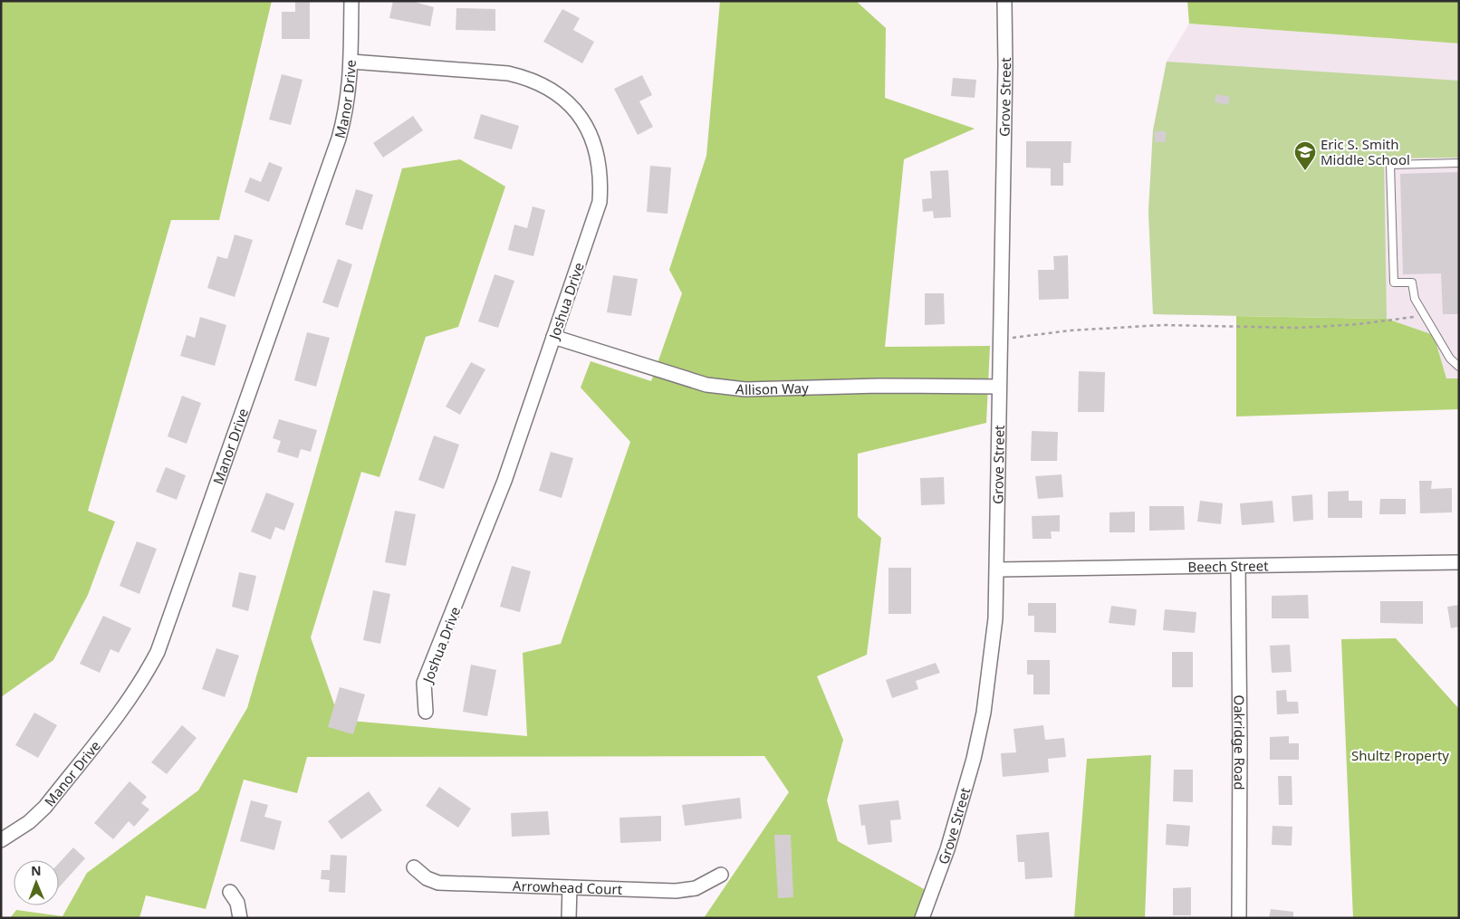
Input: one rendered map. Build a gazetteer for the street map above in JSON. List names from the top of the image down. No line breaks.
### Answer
{"streets":{"street":["Grove Street","Manor Drive","Joshua Drive","Allison Way","Beech Street","Oakridge Road","Arrowhead Court"]},"crossings":[["Grove Street","Allison Way"],["Grove Street","Beech Street"],["Manor Drive","Joshua Drive"],["Joshua Drive","Allison Way"],["Beech Street","Oakridge Road"]],"parks":["Shultz Property"],"places":{"school or university":["Eric S. Smith Middle School"]},"north":"top"}
